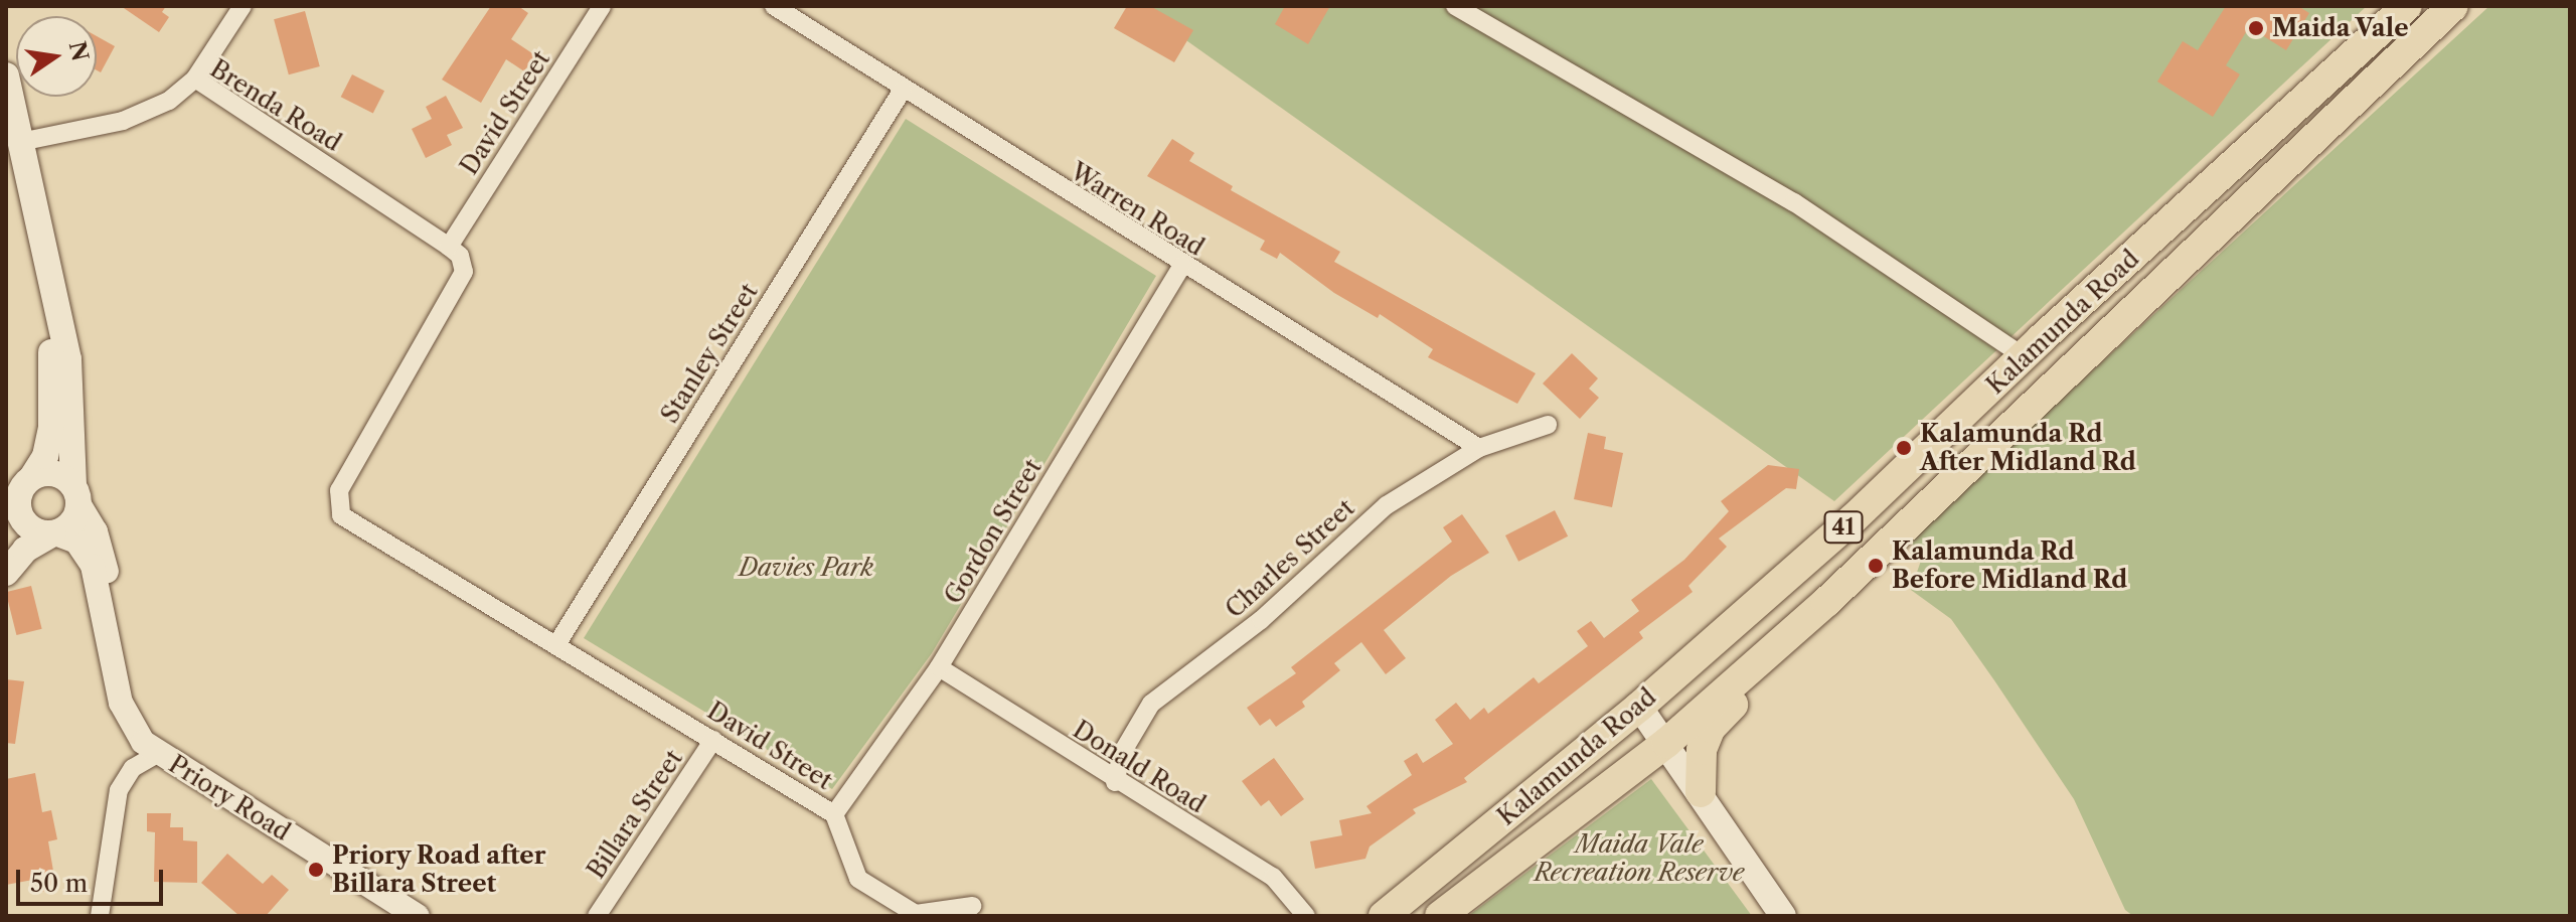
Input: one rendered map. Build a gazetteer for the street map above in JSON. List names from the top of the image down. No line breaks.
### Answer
{"streets":{"main road":["Kalamunda Road","41"],"street":["Brenda Road","David Street","Warren Road","Stanley Street","Gordon Street","Charles Street","Donald Road","Priory Road","Billara Street"]},"crossings":[["Brenda Road","David Street"],["David Street","Stanley Street"],["David Street","Gordon Street"],["David Street","Billara Street"],["Warren Road","Stanley Street"],["Warren Road","Gordon Street"],["Warren Road","Charles Street"],["Gordon Street","Donald Road"],["Charles Street","Donald Road"]],"parks":["Davies Park","Maida Vale Recreation Reserve"],"places":["Maida Vale","Kalamunda Rd After Midland Rd","Kalamunda Rd Before Midland Rd","Priory Road after Billara Street"],"scale_bar":"50 m","north":"right"}
